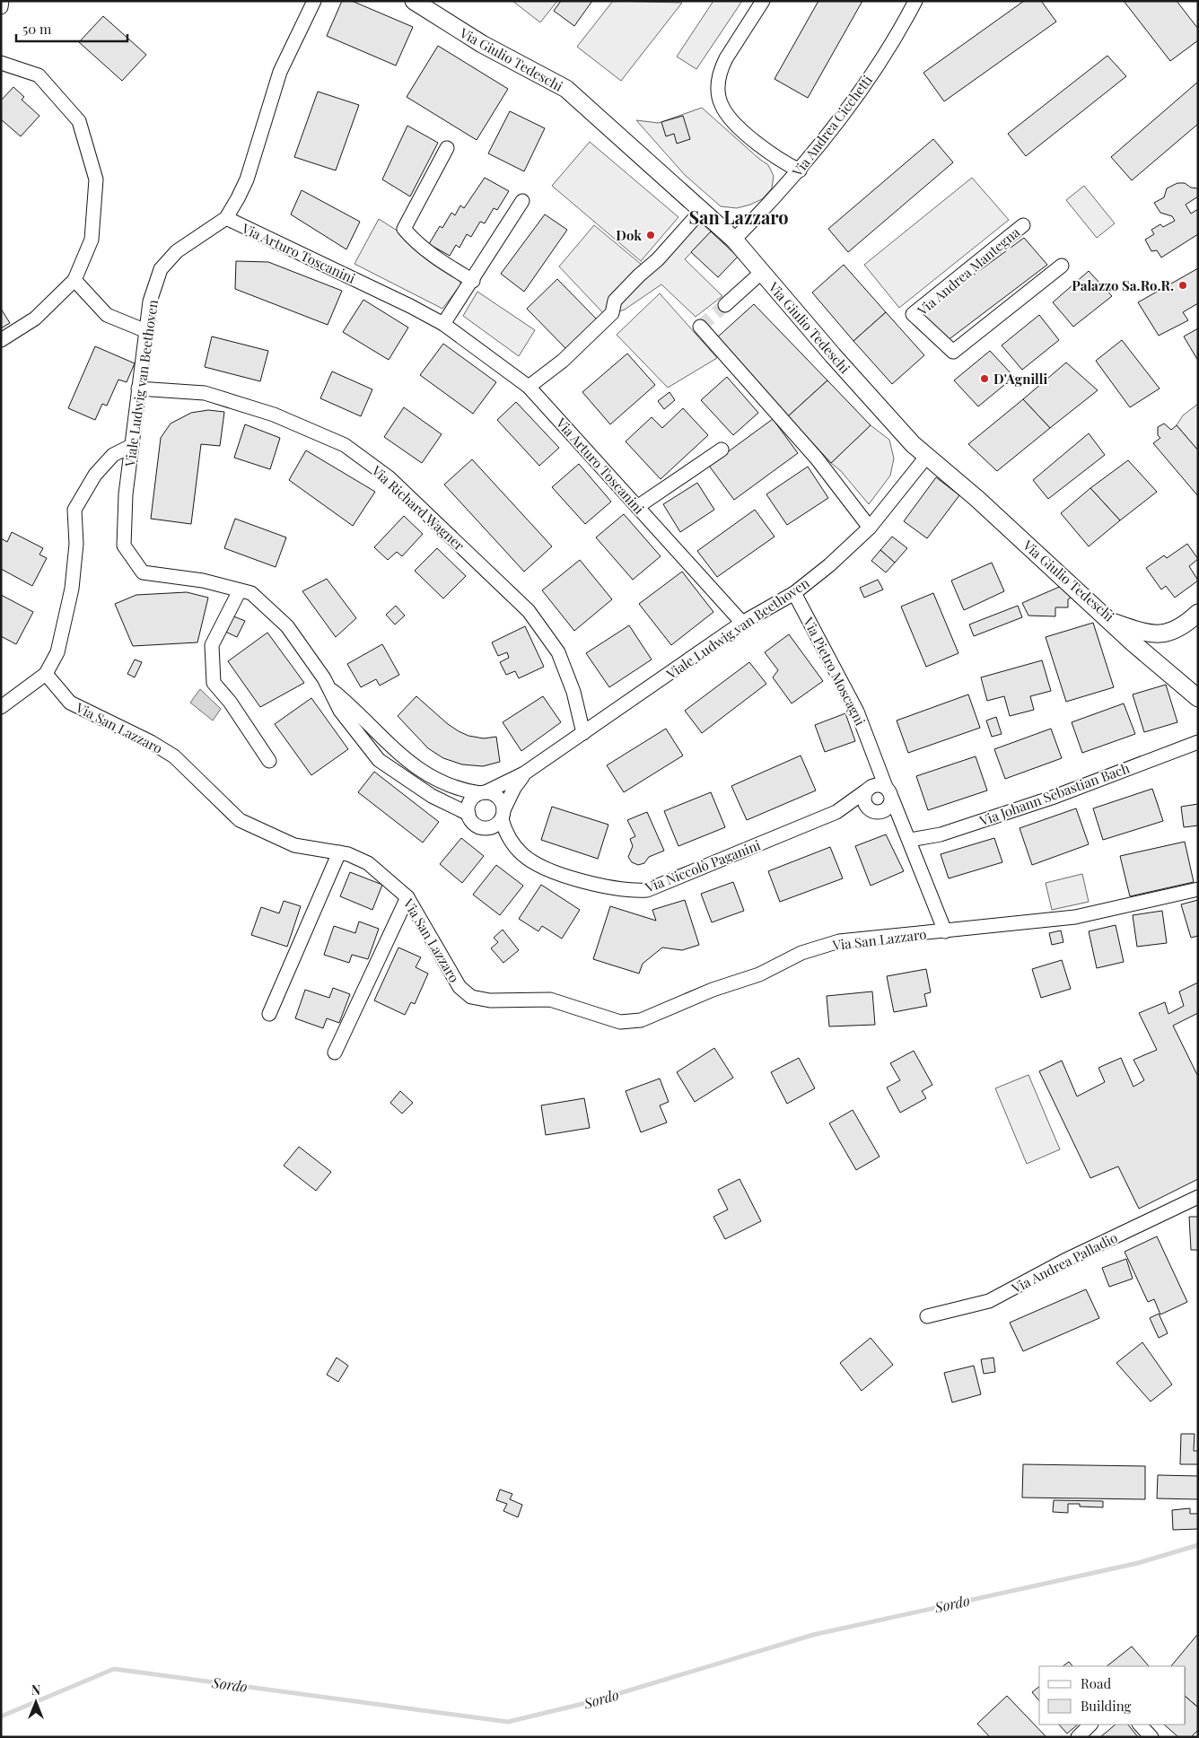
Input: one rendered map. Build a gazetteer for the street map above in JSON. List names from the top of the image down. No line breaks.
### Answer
{"streets":{"street":["Via Giulio Tedeschi","Via Andrea Cicchetti","Via Arturo Toscanini","Via Andrea Mantegna","Viale Ludwig van Beethoven","Via Richard Wagner","Via Pietro Moscagni","Via San Lazzaro","Via Johann Sebastian Bach","Via Niccolò Paganini","Via Andrea Palladio"]},"crossings":[["Via Giulio Tedeschi","Via Andrea Cicchetti"],["Via Giulio Tedeschi","Viale Ludwig van Beethoven"],["Via Arturo Toscanini","Viale Ludwig van Beethoven"],["Viale Ludwig van Beethoven","Via Richard Wagner"],["Viale Ludwig van Beethoven","Via Pietro Moscagni"],["Viale Ludwig van Beethoven","Via Niccolò Paganini"],["Via Pietro Moscagni","Via San Lazzaro"],["Via Pietro Moscagni","Via Johann Sebastian Bach"],["Via Pietro Moscagni","Via Niccolò Paganini"]],"districts":["San Lazzaro"],"water":["Sordo"],"places":["Dok","Palazzo Sa.Ro.R.","D'Agnilli"],"legend":["Road","Building"],"scale_bar":"50 m","north":"top"}
